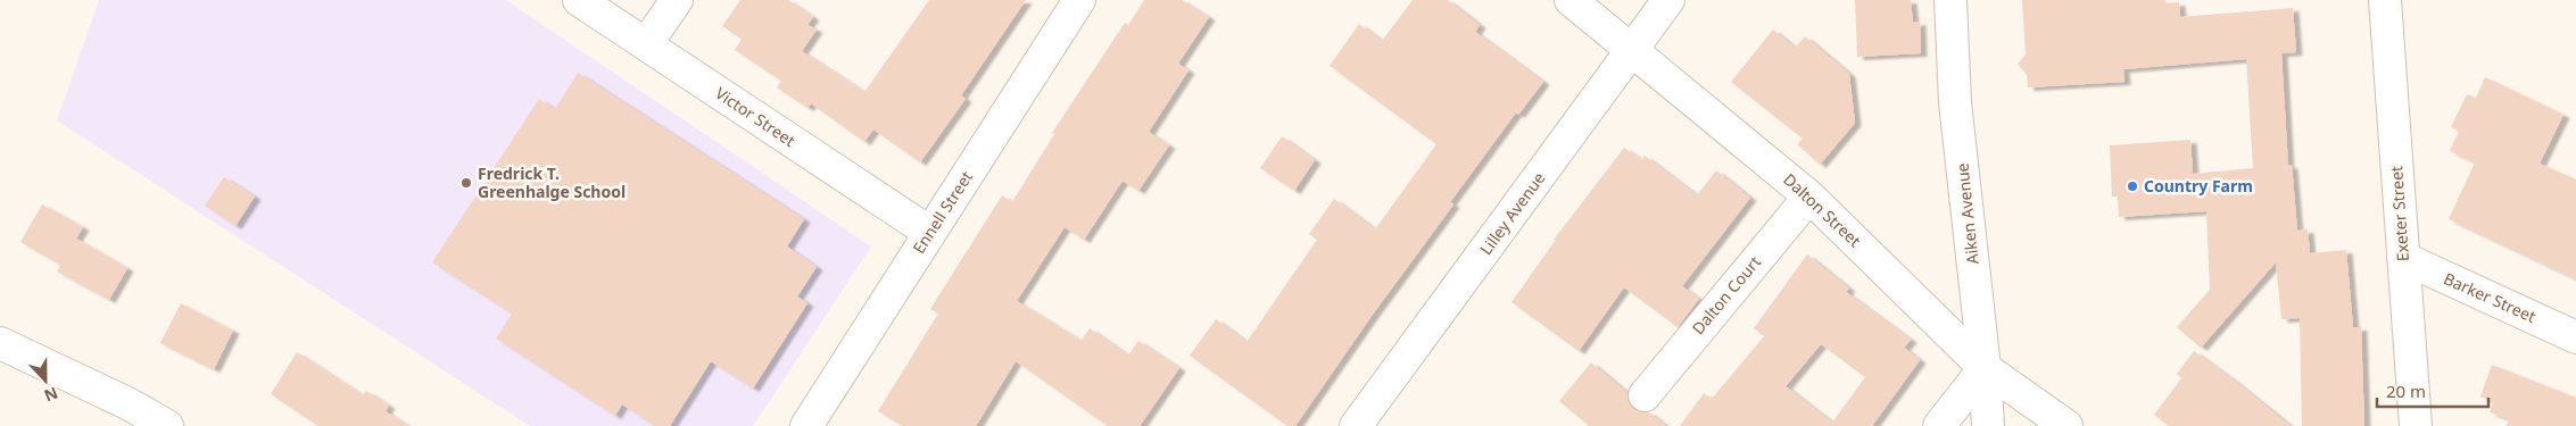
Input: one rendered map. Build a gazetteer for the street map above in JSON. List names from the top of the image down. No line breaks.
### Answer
{"streets":{"street":["Victor Street","Dalton Street","Ennell Street","Lilley Avenue","Aiken Avenue","Exeter Street","Dalton Court","Barker Street"]},"crossings":[["Victor Street","Ennell Street"],["Dalton Street","Lilley Avenue"],["Dalton Street","Aiken Avenue"],["Dalton Street","Dalton Court"],["Exeter Street","Barker Street"]],"places":["Fredrick T. Greenhalge School","Country Farm"],"scale_bar":"20 m","north":"bottom"}
